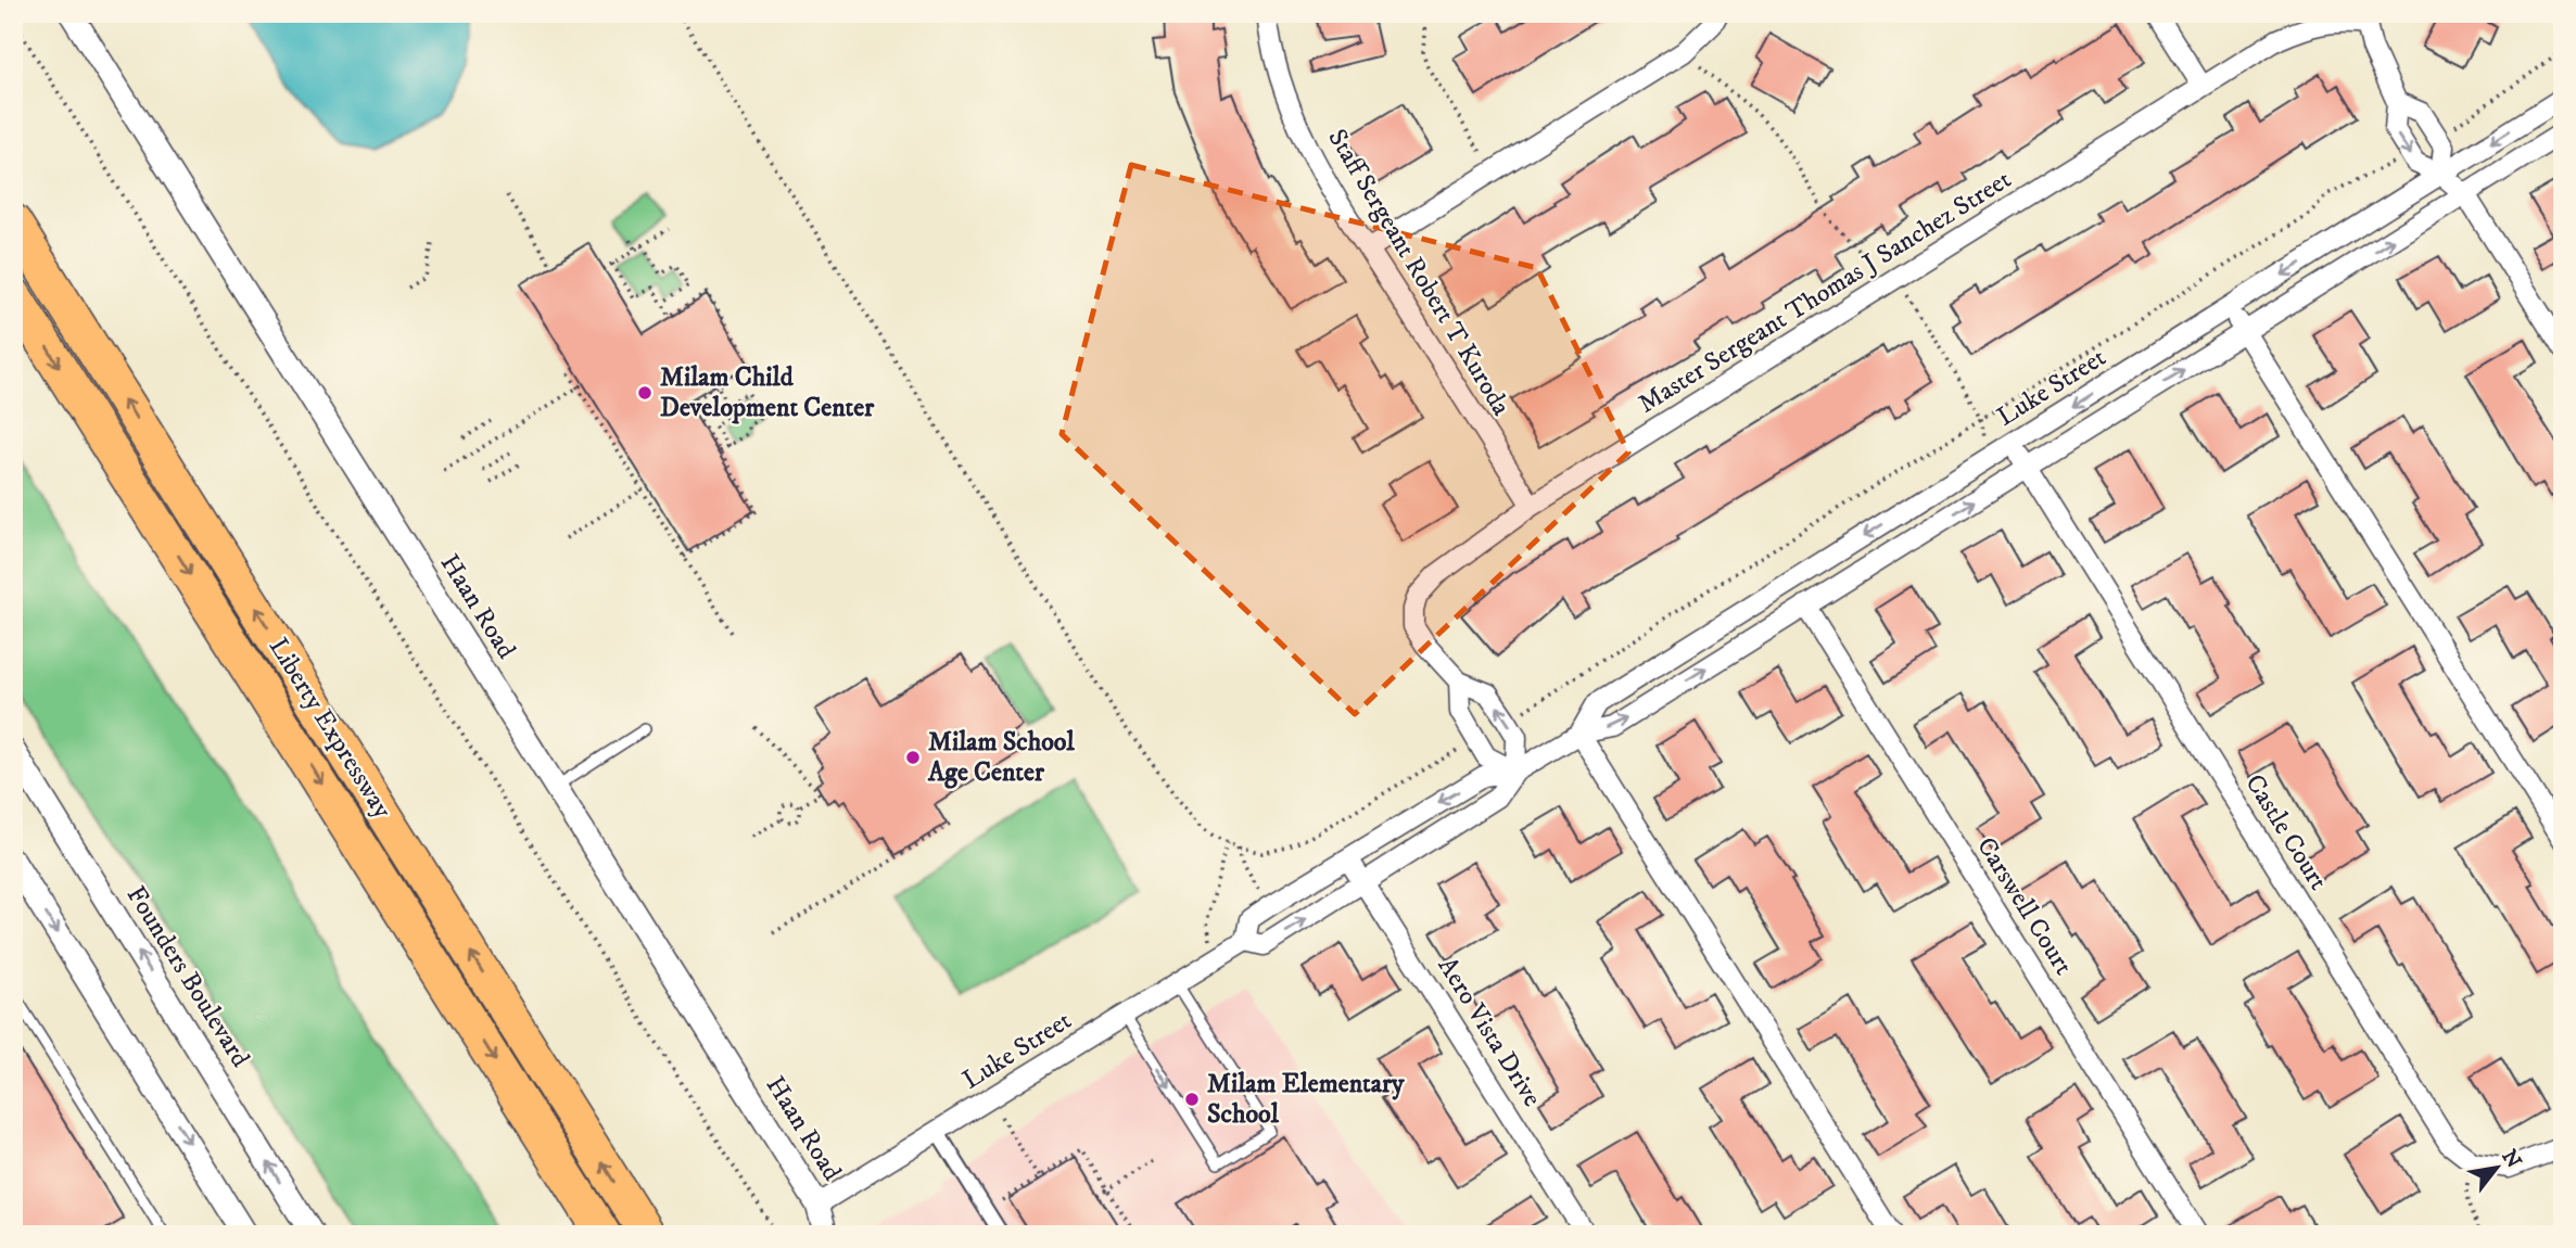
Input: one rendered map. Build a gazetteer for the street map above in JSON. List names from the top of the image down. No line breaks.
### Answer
{"streets":{"highway":["Liberty Expressway"],"street":["Staff Sergeant Robert T Kuroda","Master Sergeant Thomas J Sanchez Street","Luke Street","Haan Road","Castle Court","Carswell Court","Founders Boulevard","Aero Vista Drive"]},"crossings":[["Staff Sergeant Robert T Kuroda","Master Sergeant Thomas J Sanchez Street"],["Master Sergeant Thomas J Sanchez Street","Luke Street"],["Luke Street","Haan Road"],["Luke Street","Castle Court"],["Luke Street","Carswell Court"],["Luke Street","Aero Vista Drive"]],"places":["Milam Child Development Center","Milam School Age Center","Milam Elementary School"],"north":"top right"}
